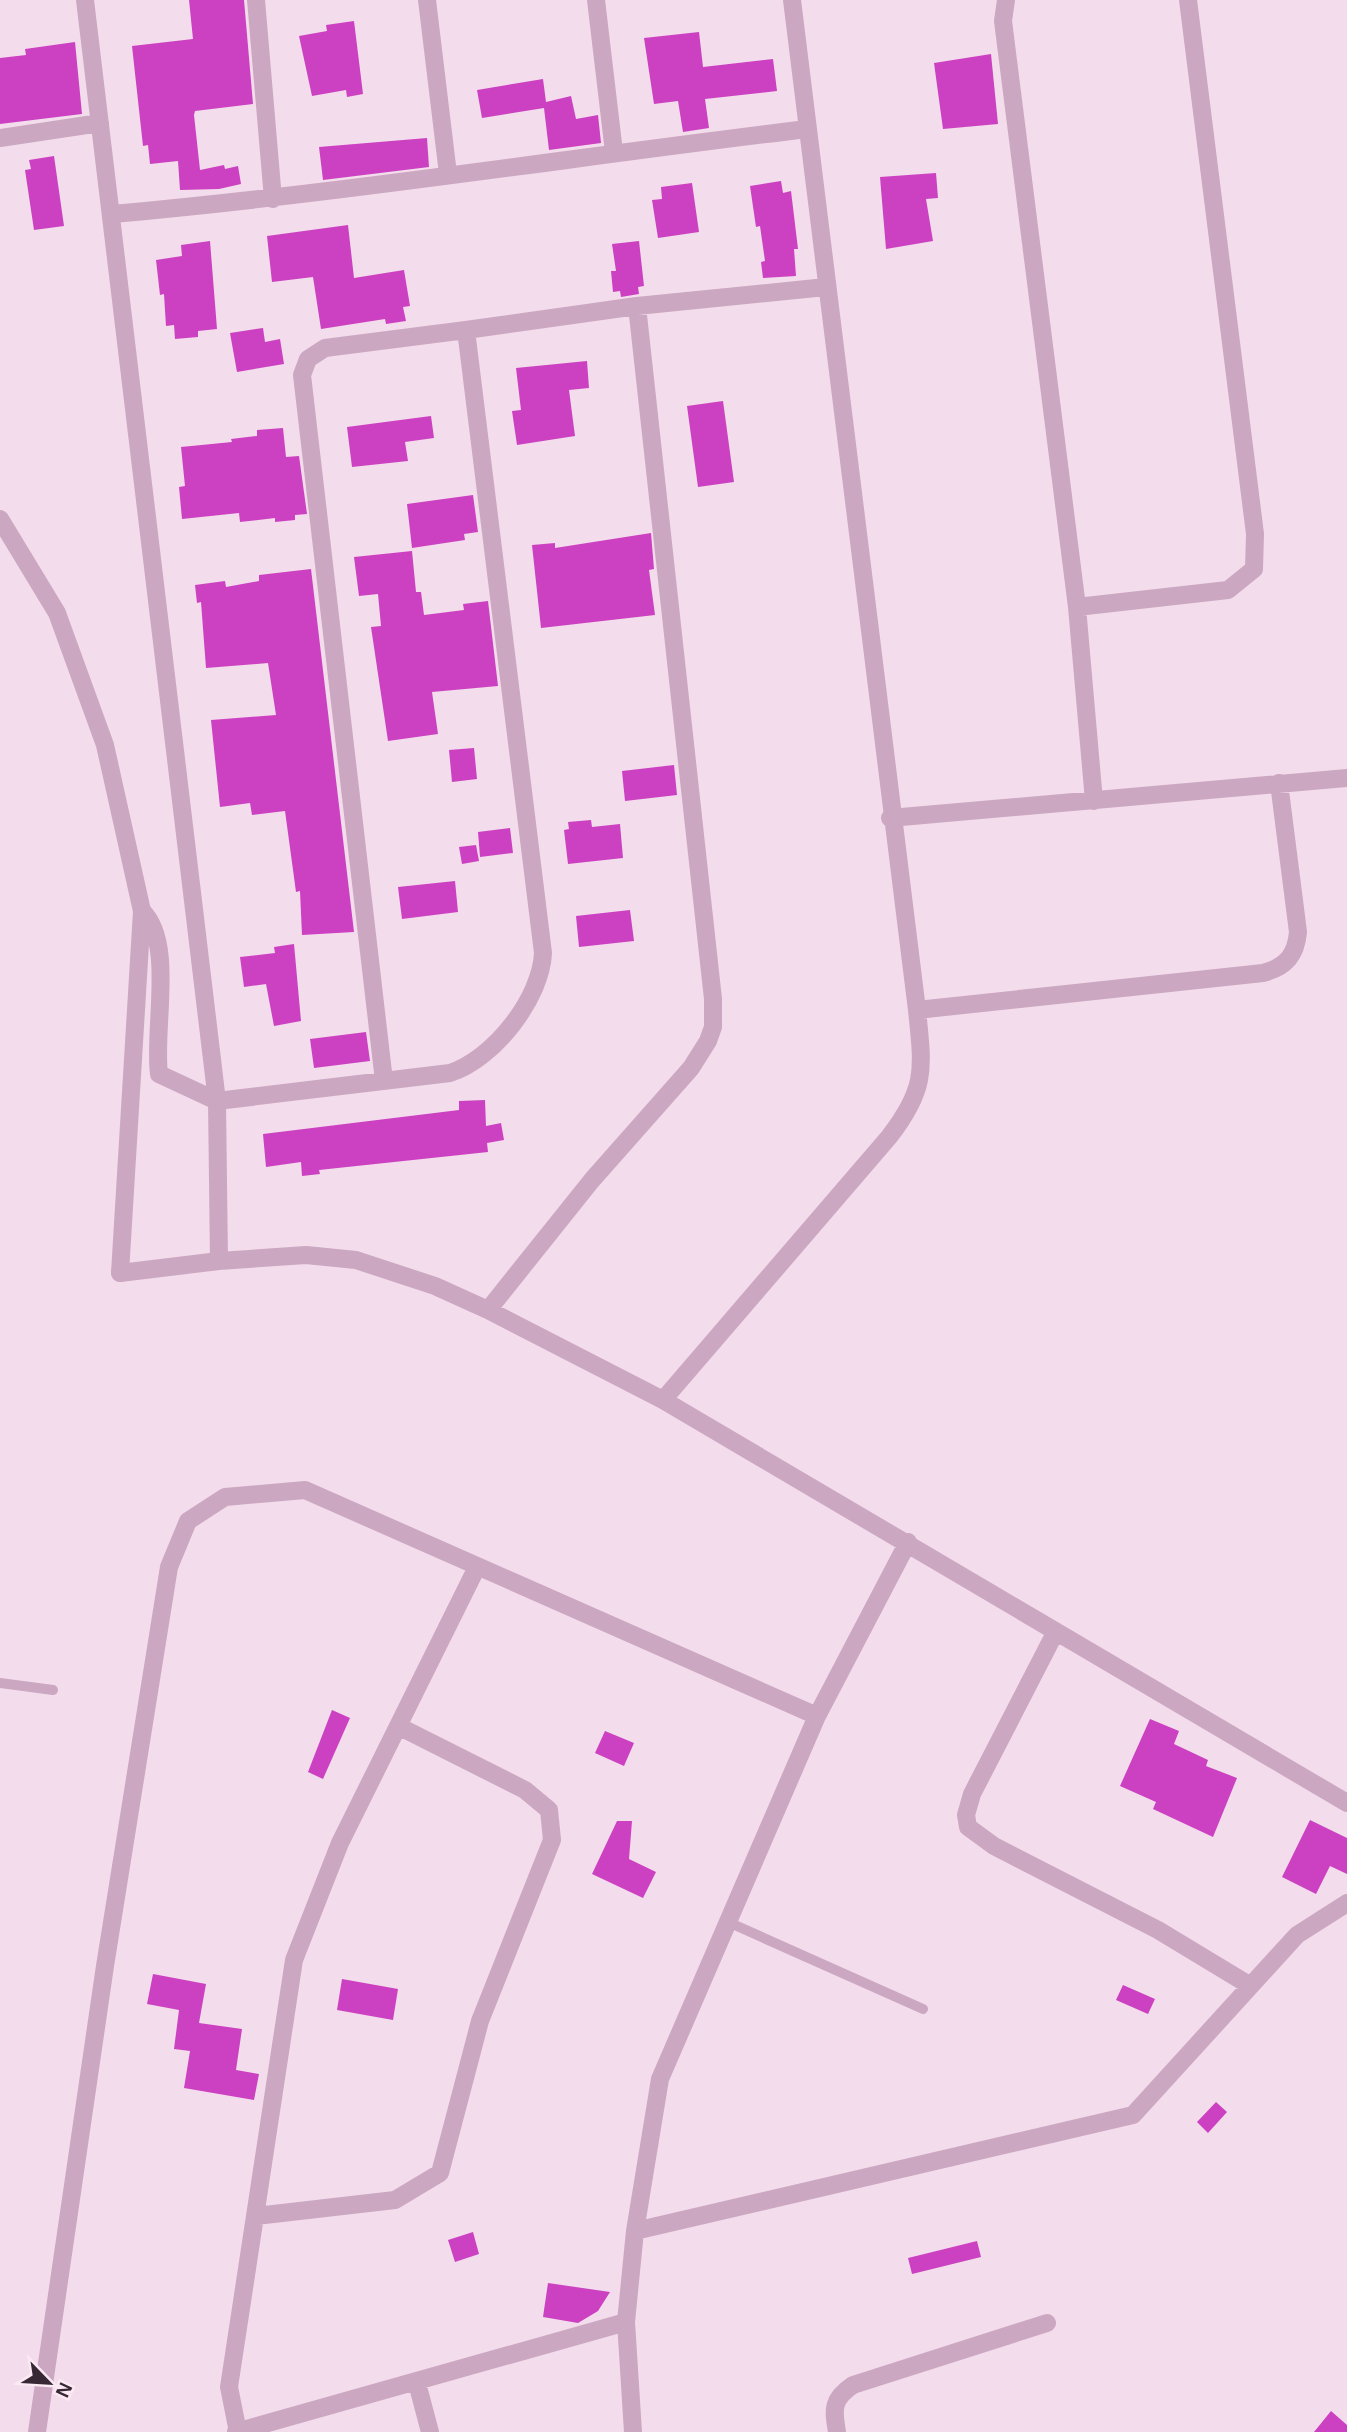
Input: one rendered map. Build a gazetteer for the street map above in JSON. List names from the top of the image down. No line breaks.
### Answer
{"north":"bottom right"}
